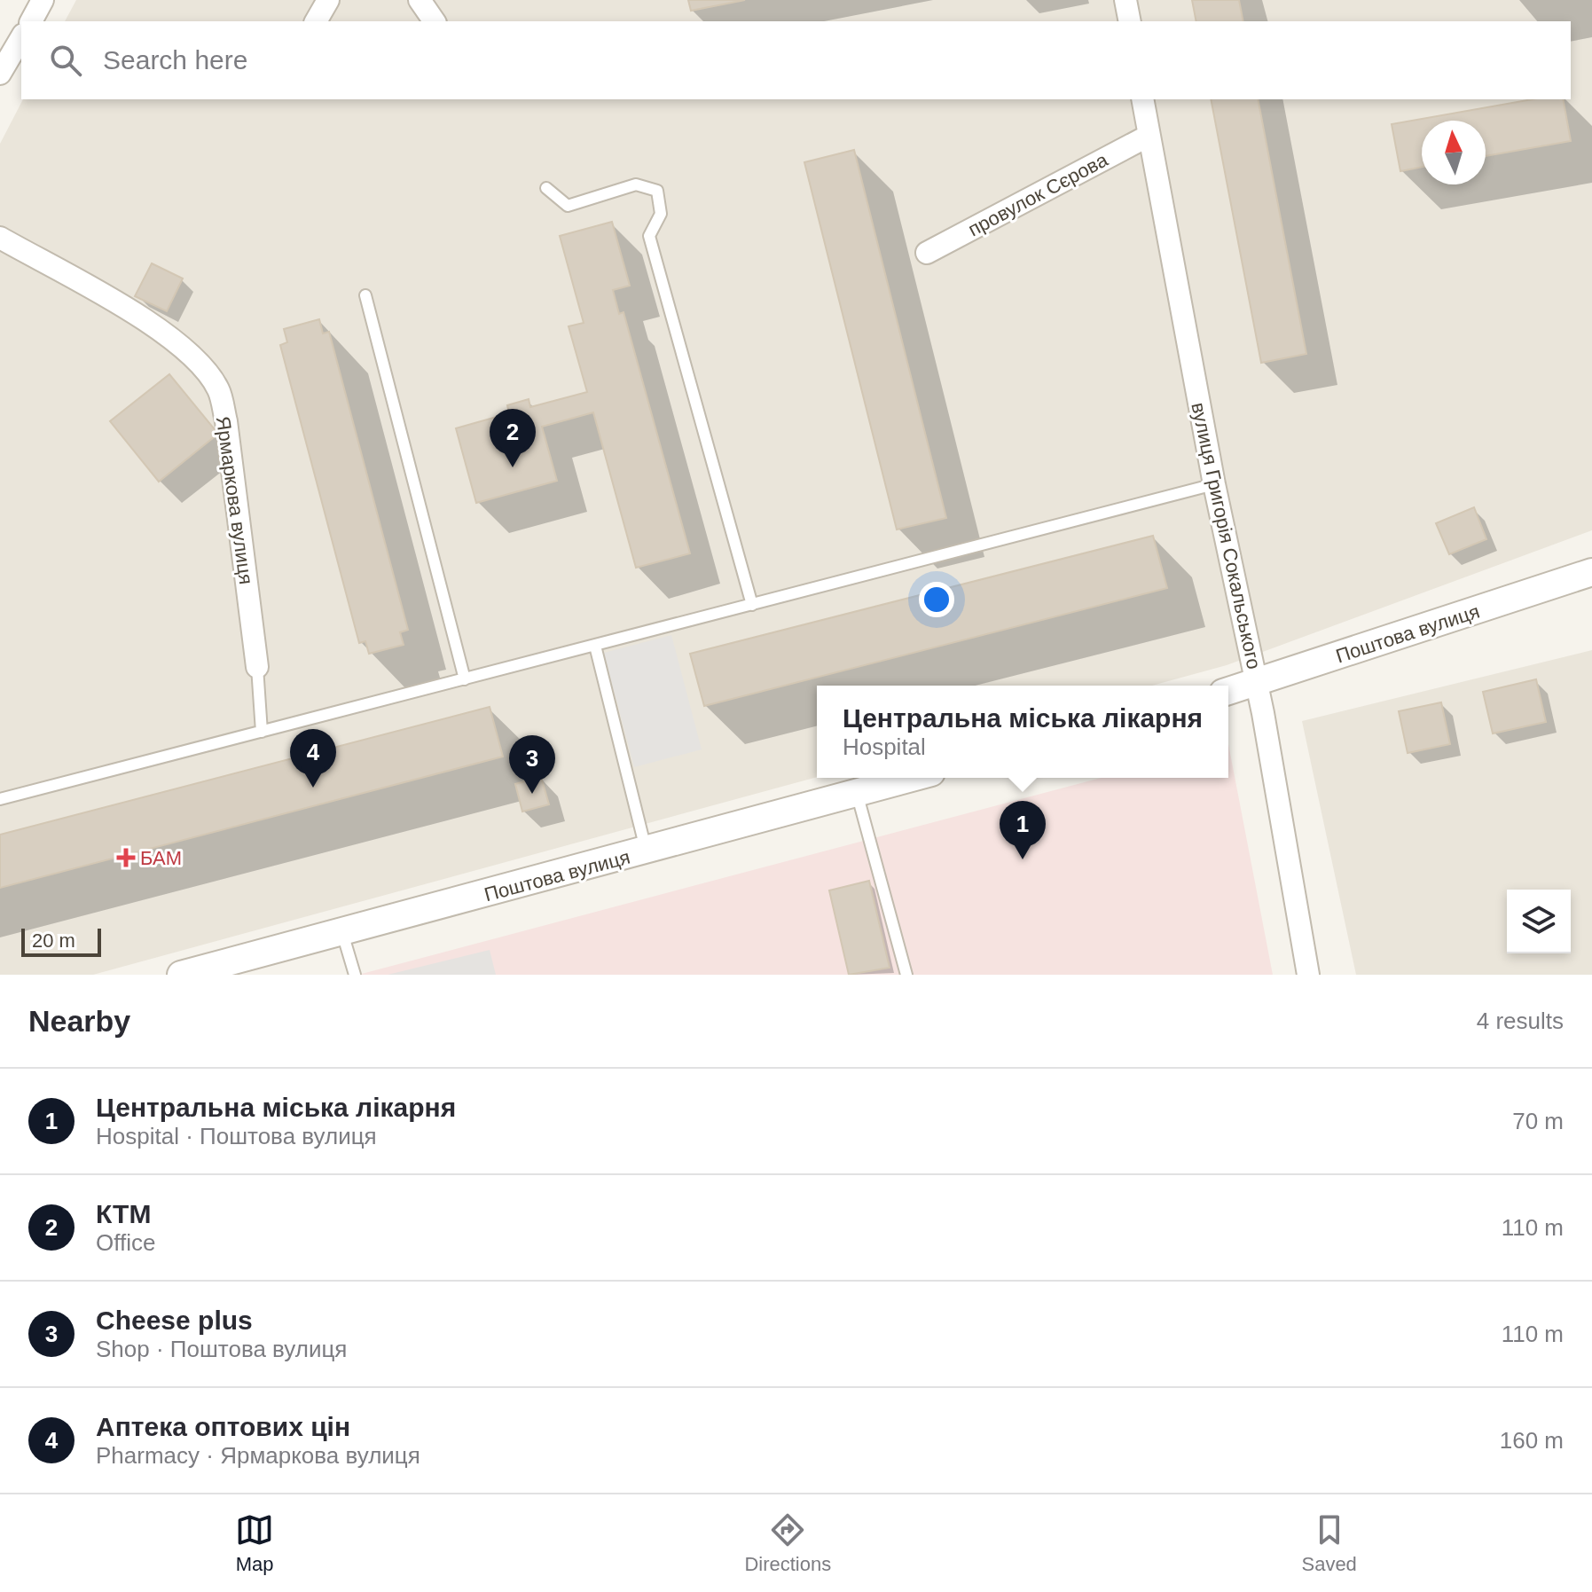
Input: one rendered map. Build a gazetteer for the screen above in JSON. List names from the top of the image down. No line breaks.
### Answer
{"streets":{"street":["провулок Сєрова","Ярмаркова вулиця","вулиця Григорія Сокальського","Поштова вулиця"]},"crossings":[["провулок Сєрова","вулиця Григорія Сокальського"],["вулиця Григорія Сокальського","Поштова вулиця"]],"places":{"health":["БАМ"]},"scale_bar":"20 m","north":"top","page":{"search":"Search here","pins":["2","4","3","1"],"popup":["Центральна міська лікарня","Hospital"],"scale":"20 m","heading":["Nearby","4 results"],"list":[{"mark":"1","name":"Центральна міська лікарня","note":"Hospital · Поштова вулиця","value":"70 m"},{"mark":"2","name":"КТМ","note":"Office","value":"110 m"},{"mark":"3","name":"Cheese plus","note":"Shop · Поштова вулиця","value":"110 m"},{"mark":"4","name":"Аптека оптових цін","note":"Pharmacy · Ярмаркова вулиця","value":"160 m"}],"nav":["Map","Directions","Saved"]}}
